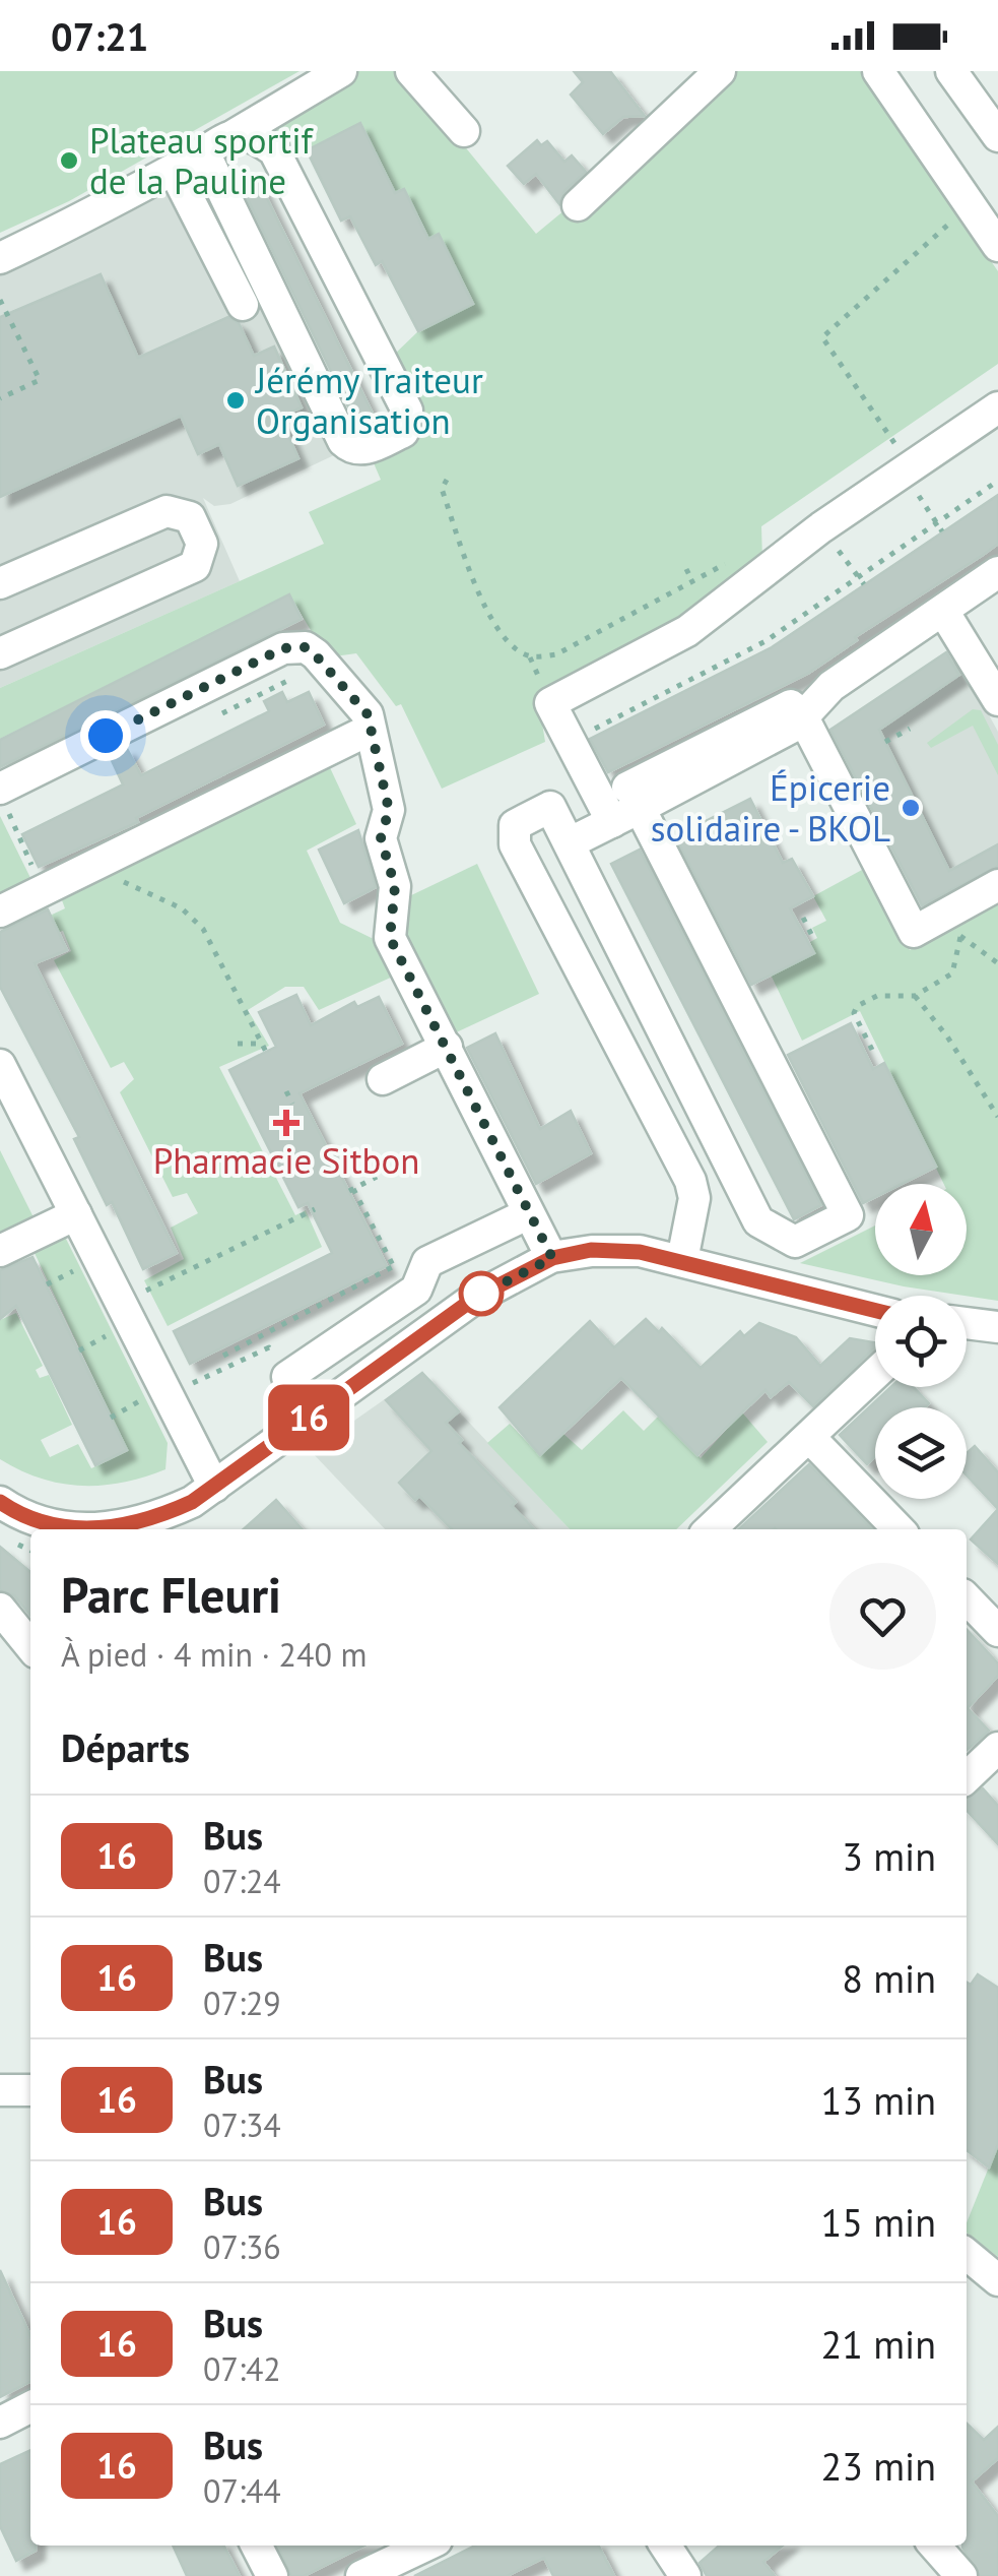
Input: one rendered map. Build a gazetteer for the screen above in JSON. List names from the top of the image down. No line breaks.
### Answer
{"places":{"other":["Plateau sportif de la Pauline","Jérémy Traiteur Organisation","Épicerie solidaire - BKOL"],"health":["Pharmacie Sitbon"]},"lines":["bus line 16"],"north":"top","page":{"status":"07:21","on_map":"16","heading":[["Parc Fleuri","À pied · 4 min · 240 m"],"Départs"],"list":[{"mark":"16","name":"Bus","note":"07:24","value":"3 min"},{"mark":"16","name":"Bus","note":"07:29","value":"8 min"},{"mark":"16","name":"Bus","note":"07:34","value":"13 min"},{"mark":"16","name":"Bus","note":"07:36","value":"15 min"},{"mark":"16","name":"Bus","note":"07:42","value":"21 min"},{"mark":"16","name":"Bus","note":"07:44","value":"23 min"}]}}
